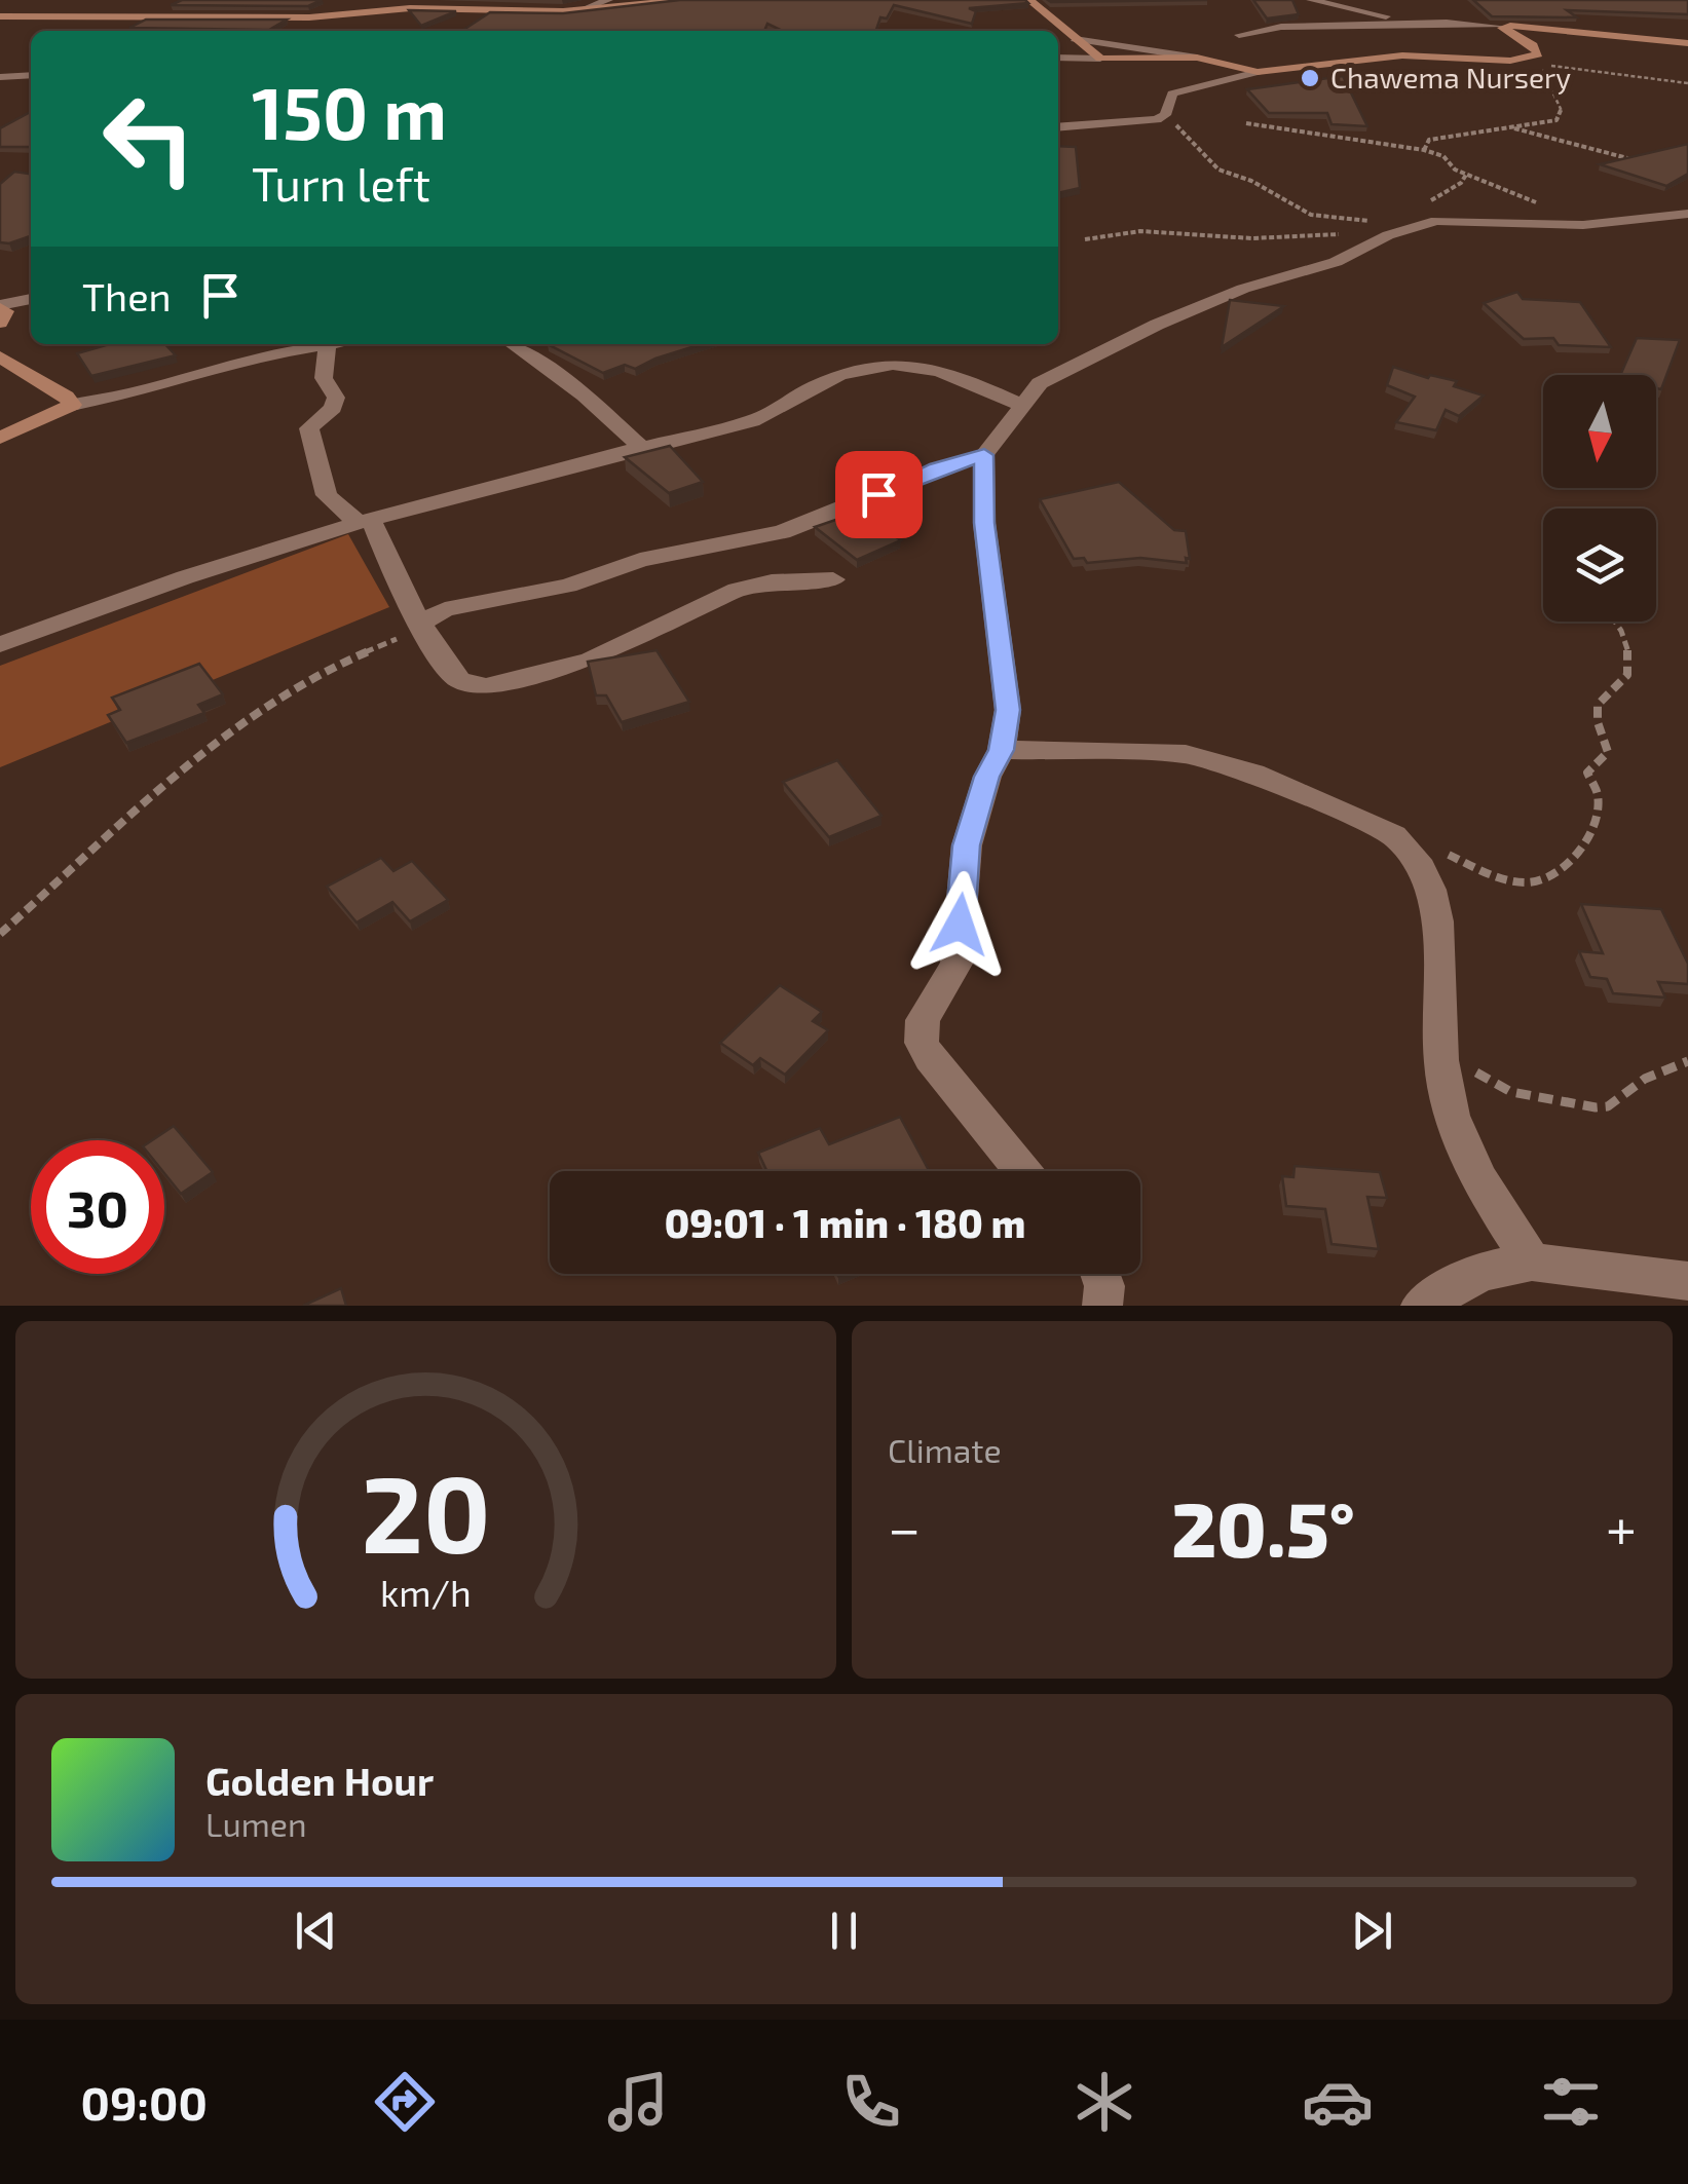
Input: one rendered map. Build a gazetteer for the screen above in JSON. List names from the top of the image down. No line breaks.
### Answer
{"places":["Chawema Nursery"],"north":"bottom","page":{"turn":["150 m","Turn left"],"then":"Then","limit":"30","trip":"09:01 · 1 min · 180 m","tile":"Climate","heat":["−","20.5°","+"],"song":["Golden Hour","Lumen"],"tabs":"09:00","gauge":["20","km/h"]}}
